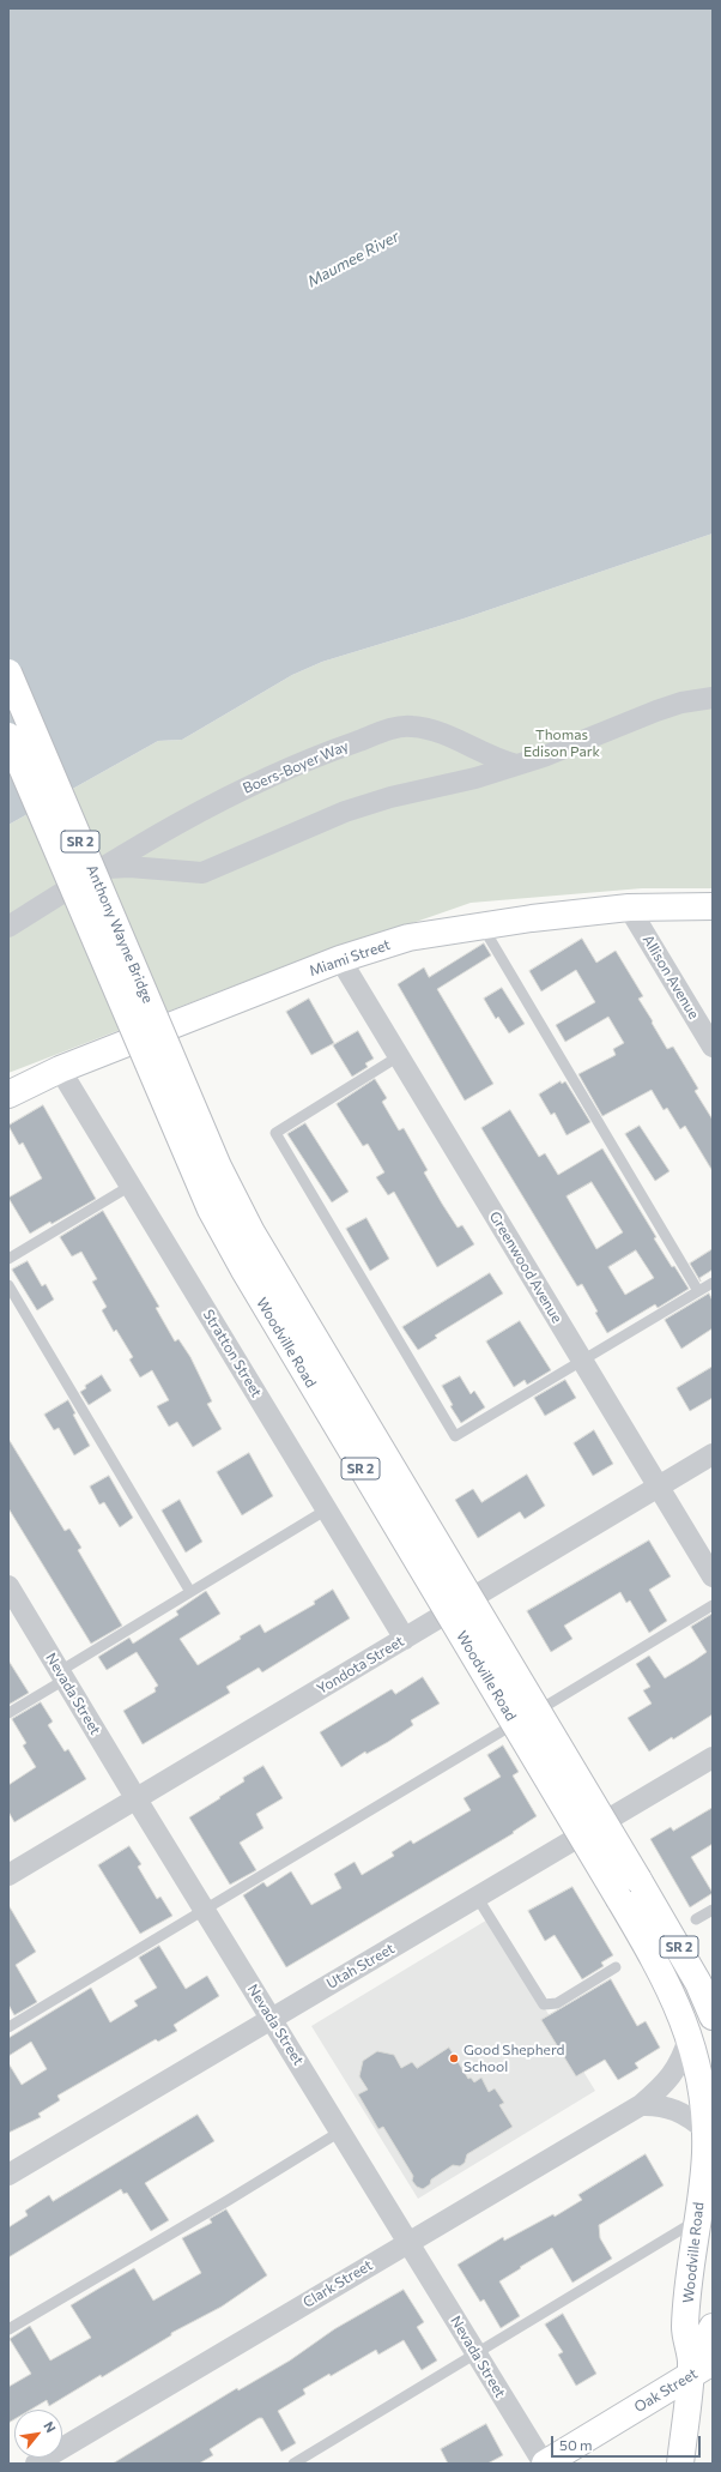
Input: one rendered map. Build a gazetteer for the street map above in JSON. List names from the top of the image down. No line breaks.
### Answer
{"streets":{"main road":["SR 2","Anthony Wayne Bridge","Miami Street","Woodville Road","Oak Street"],"street":["Boers-Boyer Way","Allison Avenue","Greenwood Avenue","Stratton Street","Yondota Street","Nevada Street","Utah Street","Clark Street"]},"crossings":[["Anthony Wayne Bridge","Woodville Road"],["Miami Street","Allison Avenue"],["Miami Street","Greenwood Avenue"],["Miami Street","Stratton Street"],["Greenwood Avenue","Yondota Street"],["Woodville Road","Clark Street"],["Woodville Road","Oak Street"],["Stratton Street","Yondota Street"],["Yondota Street","Nevada Street"],["Nevada Street","Utah Street"],["Nevada Street","Clark Street"],["Nevada Street","Oak Street"]],"water":["Maumee River"],"parks":["Thomas Edison Park"],"places":["Good Shepherd School"],"scale_bar":"50 m","north":"top right"}
